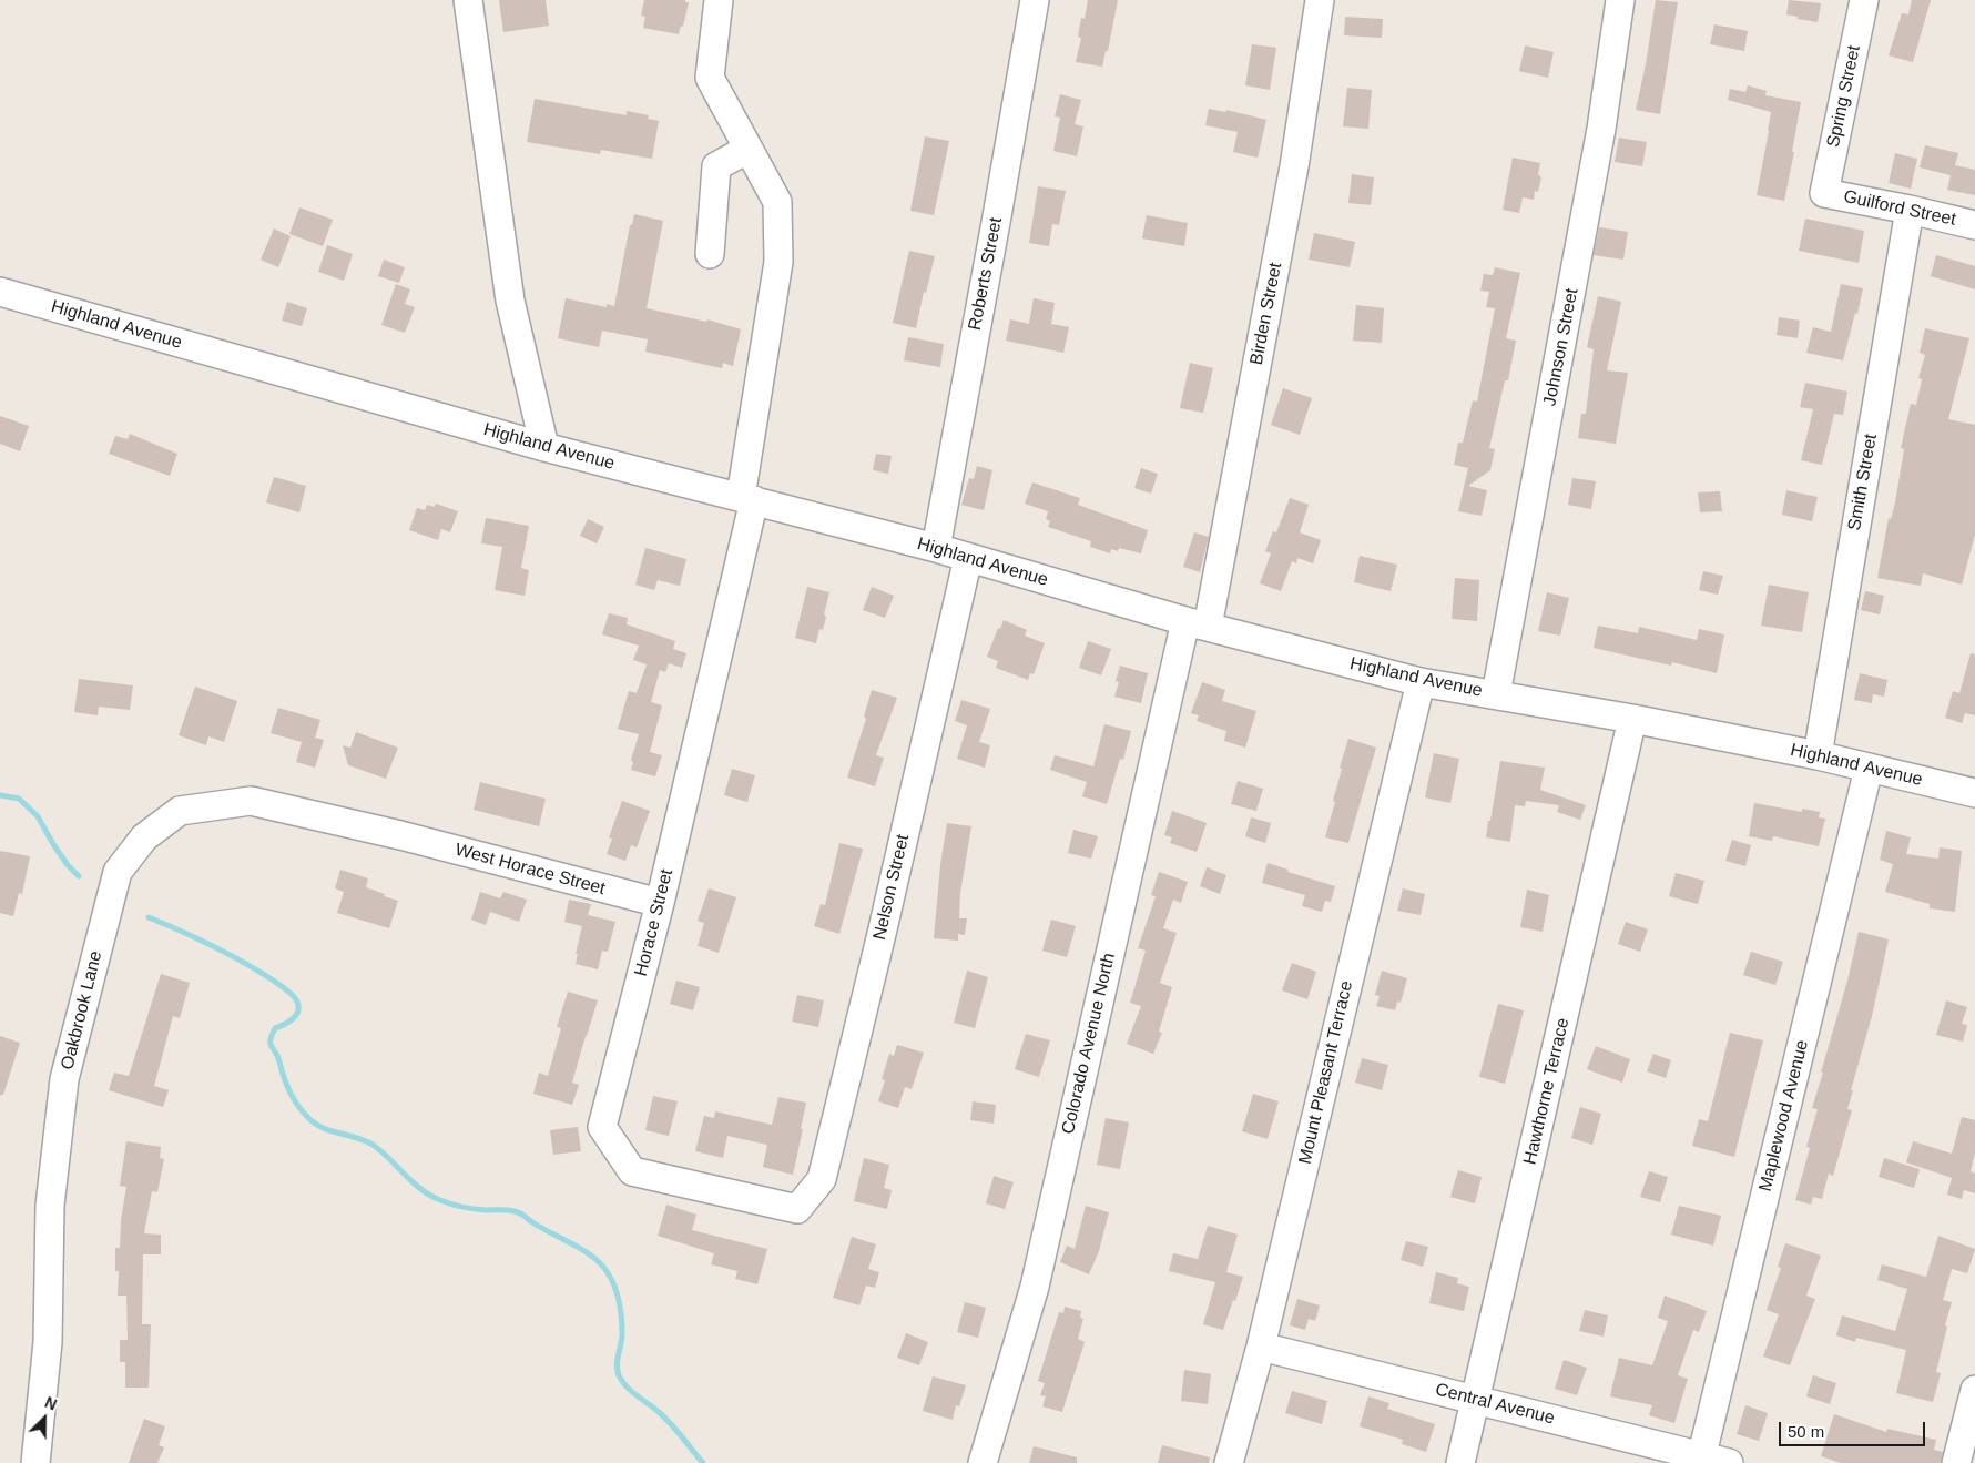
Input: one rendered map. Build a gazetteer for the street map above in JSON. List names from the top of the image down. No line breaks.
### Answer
{"streets":{"street":["Spring Street","Guilford Street","Roberts Street","Birden Street","Highland Avenue","Johnson Street","Smith Street","West Horace Street","Nelson Street","Horace Street","Oakbrook Lane","Colorado Avenue North","Mount Pleasant Terrace","Hawthorne Terrace","Maplewood Avenue","Central Avenue"]},"crossings":[["Spring Street","Guilford Street"],["Guilford Street","Smith Street"],["Roberts Street","Highland Avenue"],["Birden Street","Highland Avenue"],["Birden Street","Colorado Avenue North"],["Highland Avenue","Johnson Street"],["Highland Avenue","Smith Street"],["Highland Avenue","Nelson Street"],["Highland Avenue","Horace Street"],["Highland Avenue","Colorado Avenue North"],["Highland Avenue","Mount Pleasant Terrace"],["Highland Avenue","Hawthorne Terrace"],["Highland Avenue","Maplewood Avenue"],["West Horace Street","Horace Street"],["West Horace Street","Oakbrook Lane"],["Nelson Street","Horace Street"],["Mount Pleasant Terrace","Central Avenue"],["Hawthorne Terrace","Central Avenue"],["Maplewood Avenue","Central Avenue"]],"scale_bar":"50 m","north":"top right"}
